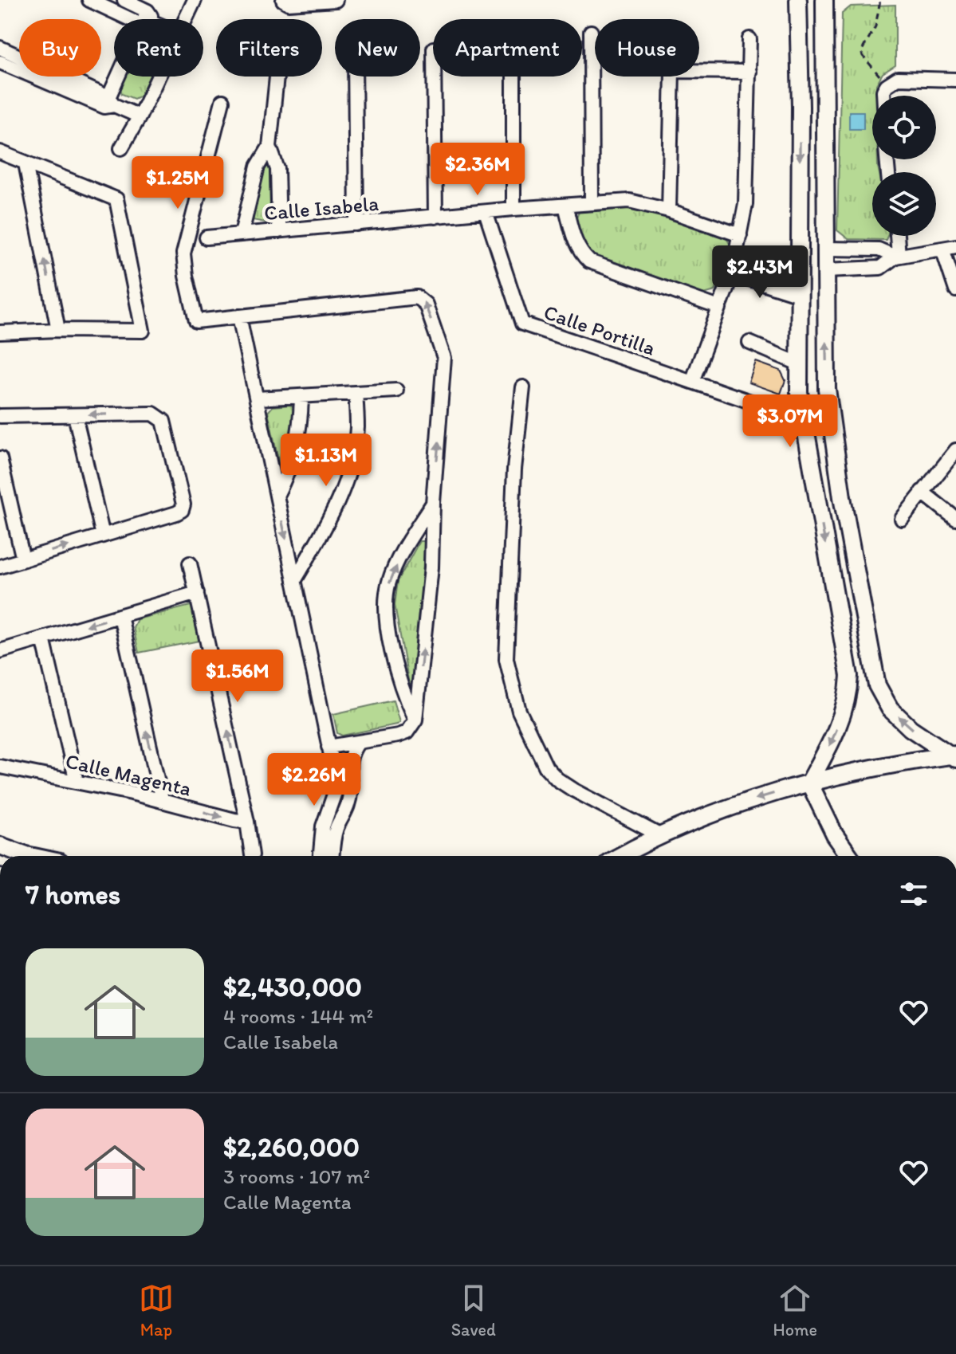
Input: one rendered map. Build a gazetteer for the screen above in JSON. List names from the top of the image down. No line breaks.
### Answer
{"streets":{"street":["Calle Isabela","Calle Portilla","Calle Magenta"]},"crossings":[["Calle Isabela","Calle Portilla"]],"page":{"chip":["Buy","Rent","Filters","New","Apartment","House"],"price":["$2.36M","$1.25M","$2.43M","$3.07M","$1.13M","$1.56M","$2.26M"],"heading":"7 homes","list":[{"name":"$2,430,000","note":"4 rooms · 144 m² · Calle Isabela"},{"name":"$2,260,000","note":"3 rooms · 107 m² · Calle Magenta"}],"tabs":["Map","Saved","Home"]}}
